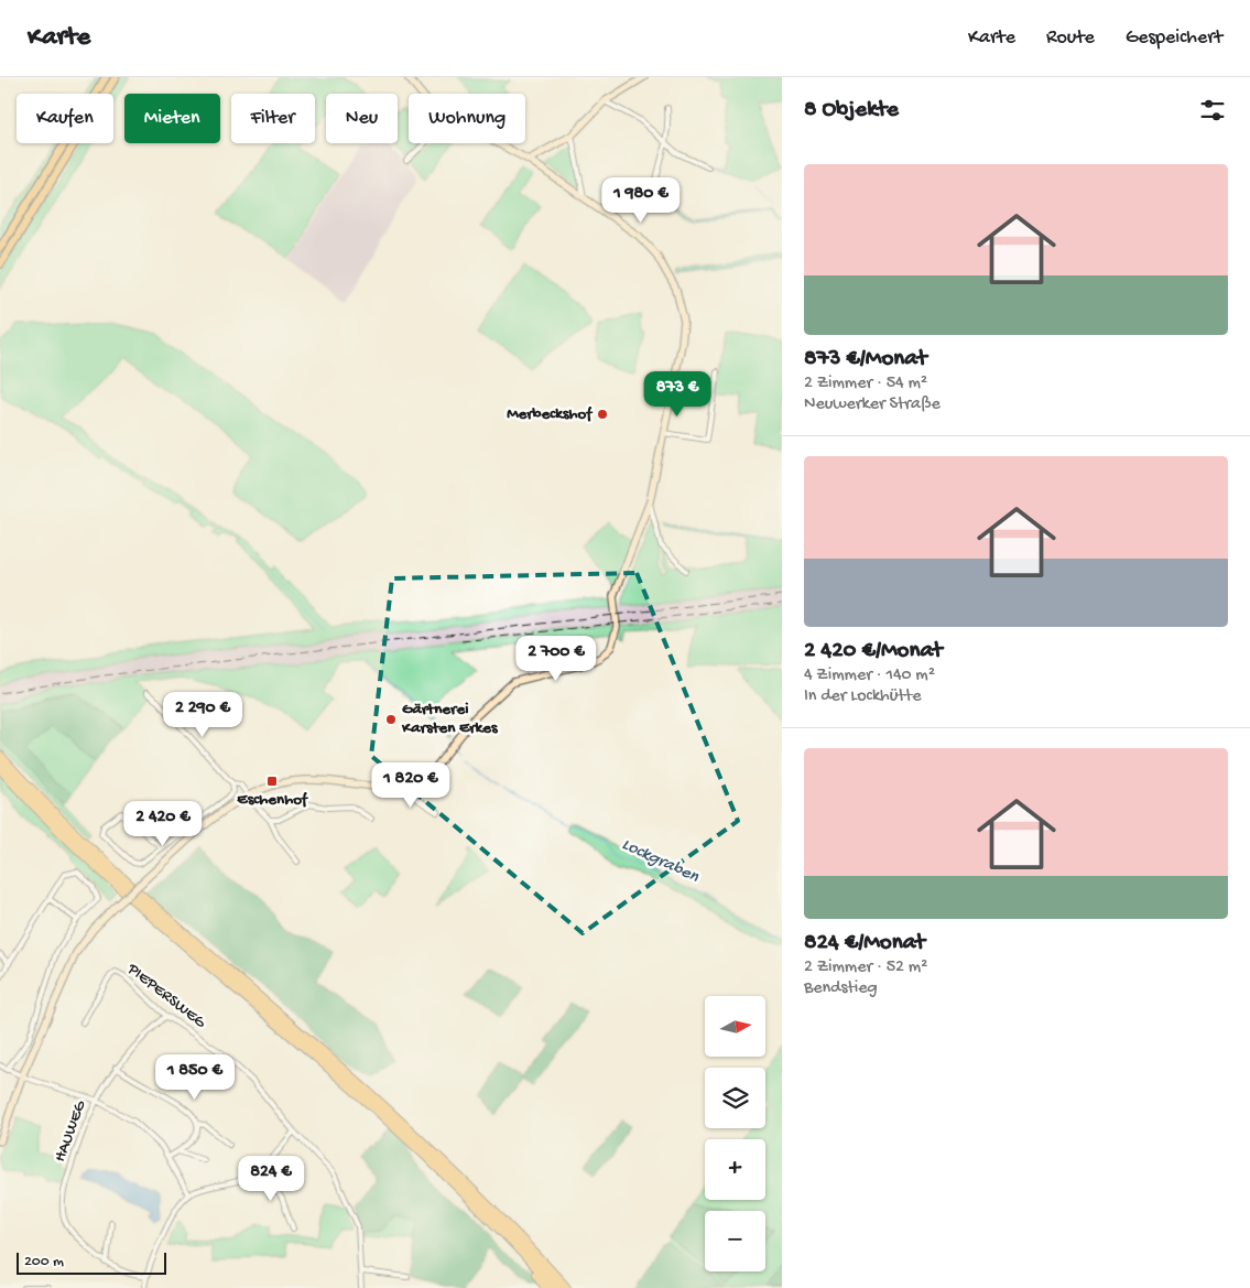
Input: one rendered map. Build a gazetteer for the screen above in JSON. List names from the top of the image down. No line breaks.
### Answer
{"streets":{"street":["PIEPERSWEG","HAUWEG"]},"crossings":[["PIEPERSWEG","HAUWEG"]],"water":["Lockgraben"],"places":{"other":["Merbeckshof","Gärtnerei Karsten Erkes"],"transit":["Eschenhof"]},"scale_bar":"200 m","north":"right","page":{"header":"Karte","nav":["Karte","Route","Gespeichert"],"heading":"8 Objekte","chip":["Kaufen","Mieten","Filter","Neu","Wohnung"],"list":[{"name":"873 €/Monat","note":"2 Zimmer · 54 m² · Neuwerker Straße"},{"name":"2 420 €/Monat","note":"4 Zimmer · 140 m² · In der Lockhütte"},{"name":"824 €/Monat","note":"2 Zimmer · 52 m² · Bendstieg"}],"price":["1 980 €","873 €","2 700 €","2 290 €","1 820 €","2 420 €","1 850 €","824 €"],"map_buttons":["+","−"],"scale":"200 m"}}
